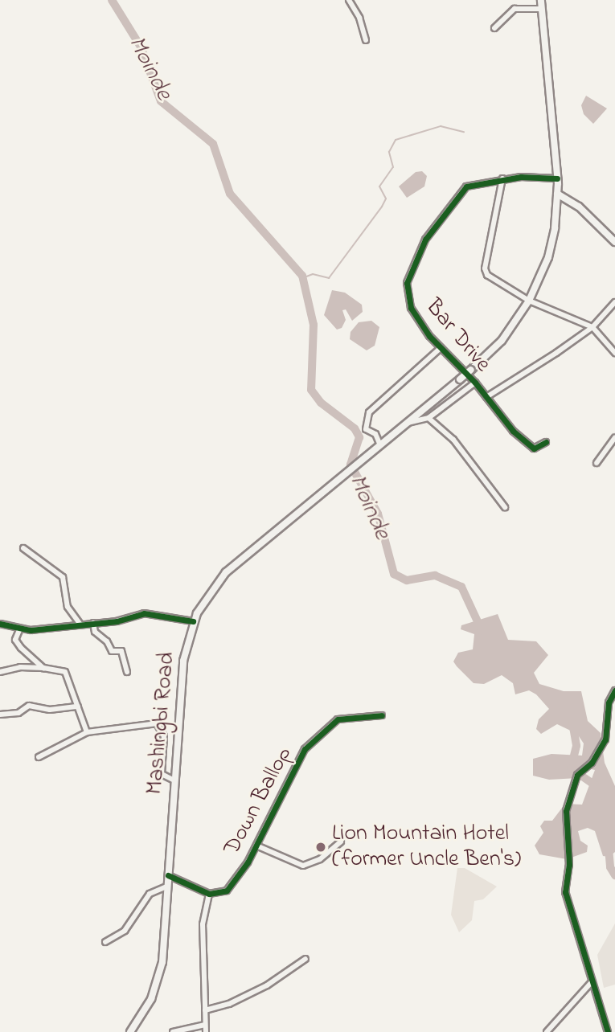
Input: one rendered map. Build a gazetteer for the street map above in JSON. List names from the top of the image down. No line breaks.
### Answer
{"streets":{"main road":["Mashingbi Road"],"street":["Bar Drive","Down Ballop"]},"water":["Moinde"],"places":["Lion Mountain Hotel (former Uncle Ben's)"]}
